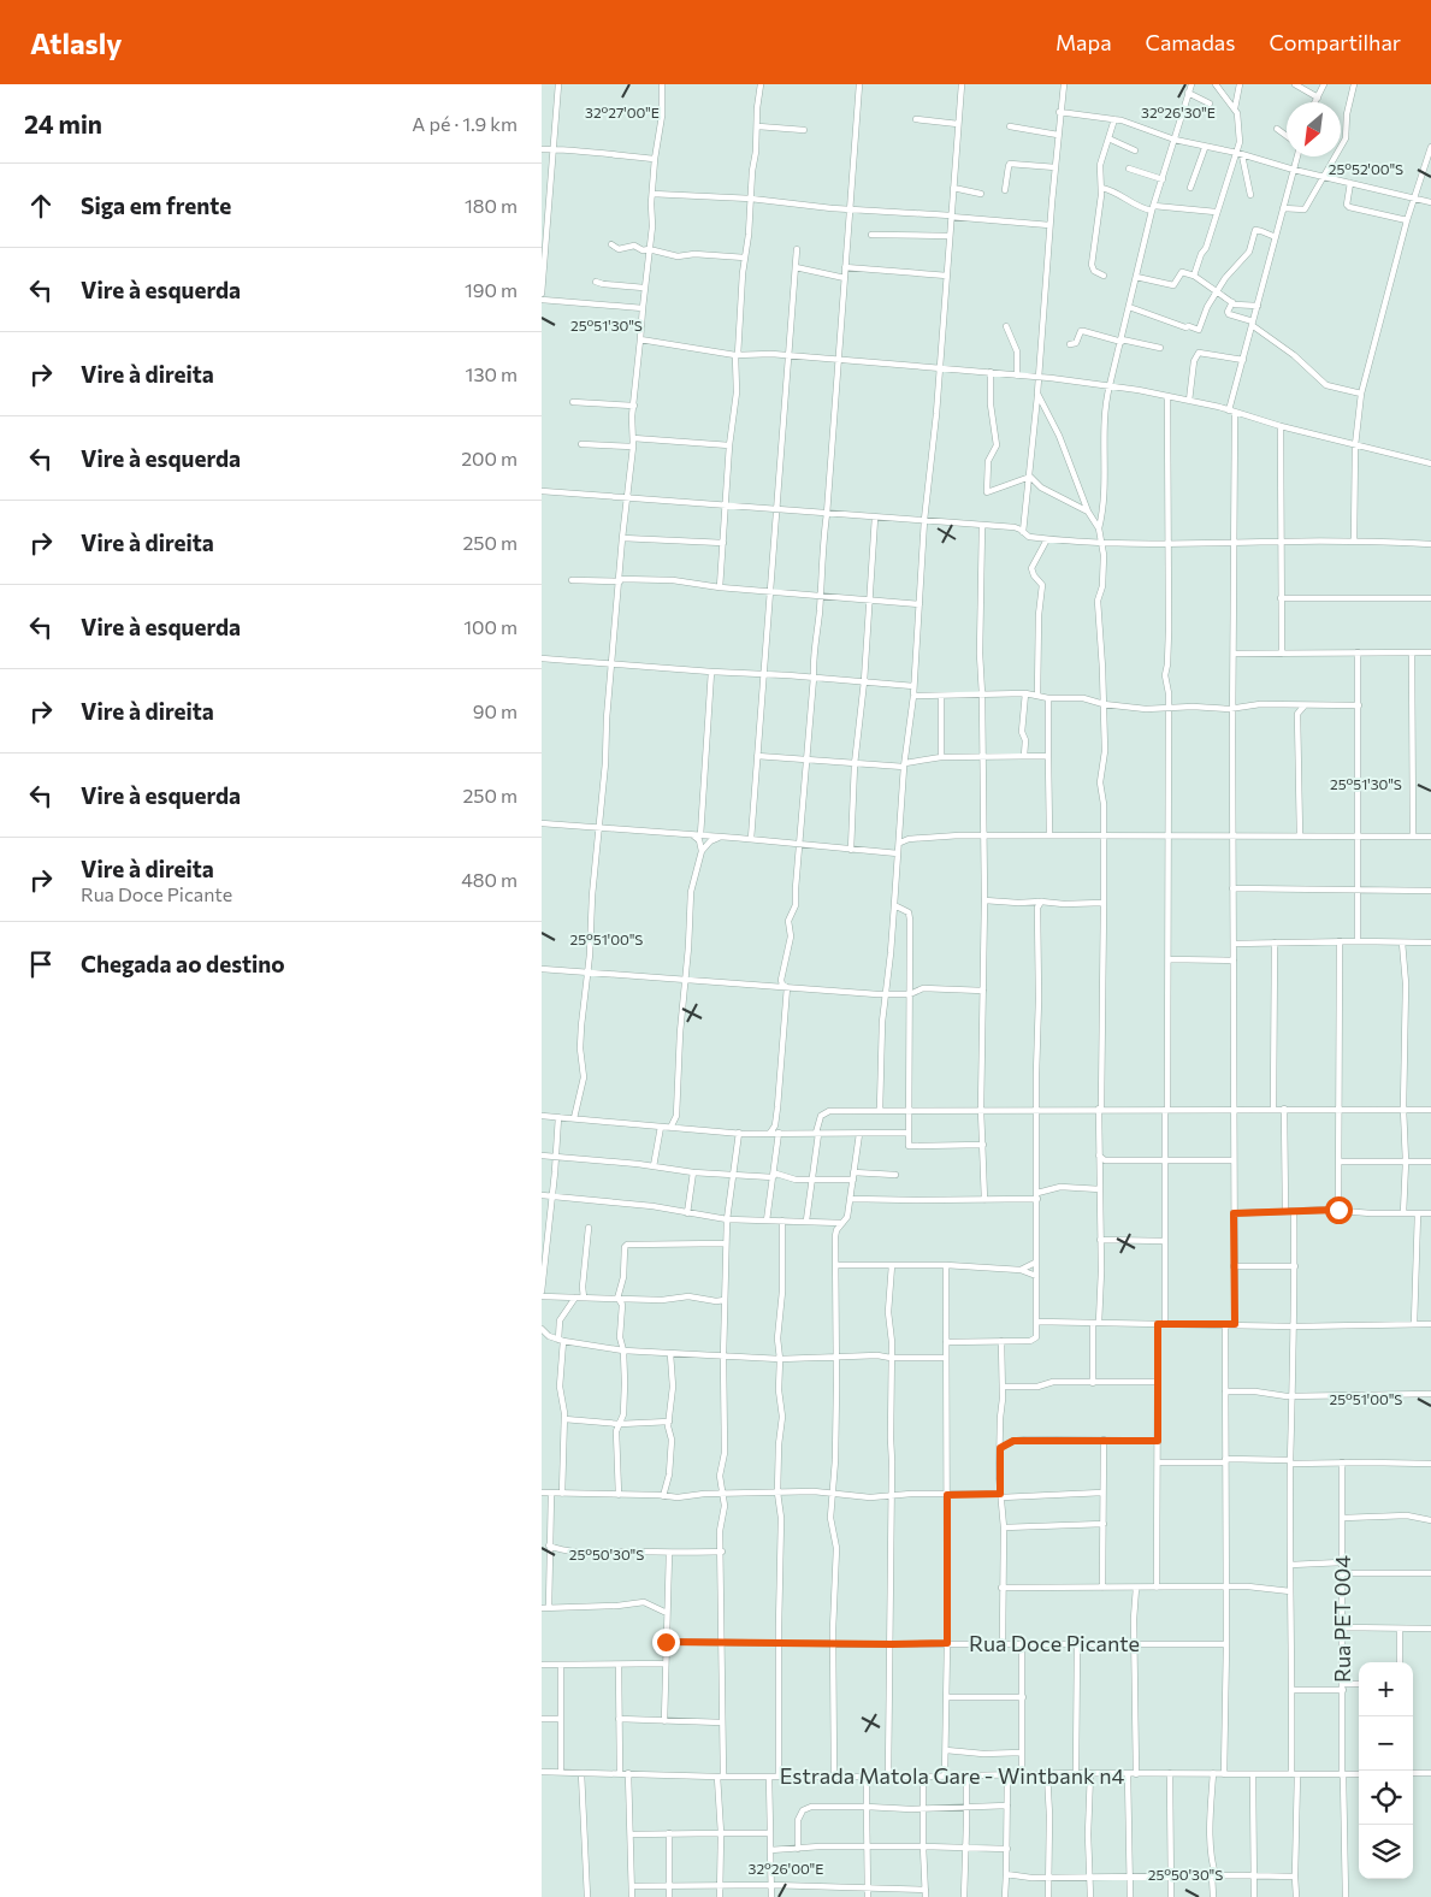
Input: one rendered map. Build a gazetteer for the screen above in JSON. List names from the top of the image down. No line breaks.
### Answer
{"streets":{"street":["Rua PET 004","Rua Doce Picante","Estrada Matola Gare - Wintbank n4"]},"crossings":[["Rua PET 004","Estrada Matola Gare - Wintbank n4"]],"north":"bottom left","page":{"header":"Atlasly","nav":["Mapa","Camadas","Compartilhar"],"heading":["24 min","A pé · 1.9 km"],"list":[["Siga em frente","180 m"],["Vire à esquerda","190 m"],["Vire à direita","130 m"],["Vire à esquerda","200 m"],["Vire à direita","250 m"],["Vire à esquerda","100 m"],["Vire à direita","90 m"],["Vire à esquerda","250 m"],["Vire à direita","Rua Doce Picante","480 m"],"Chegada ao destino"],"map_buttons":["+","−"]},"coordinates":["32°27'00\"E","32°26'30\"E","25°52'00\"S","25°51'30\"S","25°51'00\"S","25°50'30\"S","32°26'00\"E"]}
